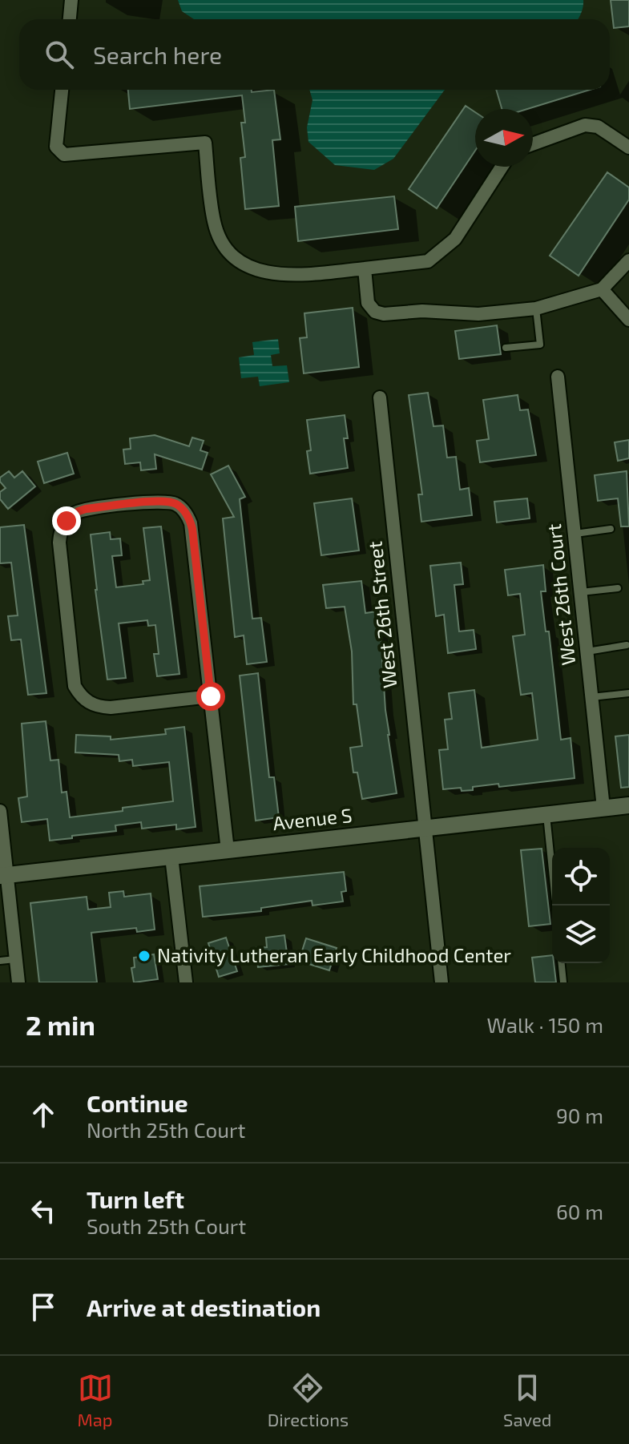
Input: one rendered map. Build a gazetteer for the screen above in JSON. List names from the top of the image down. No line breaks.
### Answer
{"streets":{"street":["West 26th Court","West 26th Street","Avenue S"]},"crossings":[["West 26th Court","Avenue S"],["West 26th Street","Avenue S"]],"places":["Nativity Lutheran Early Childhood Center"],"north":"right","page":{"search":"Search here","heading":["2 min","Walk · 150 m"],"list":[["Continue","North 25th Court","90 m"],["Turn left","South 25th Court","60 m"],"Arrive at destination"],"nav":["Map","Directions","Saved"]}}
